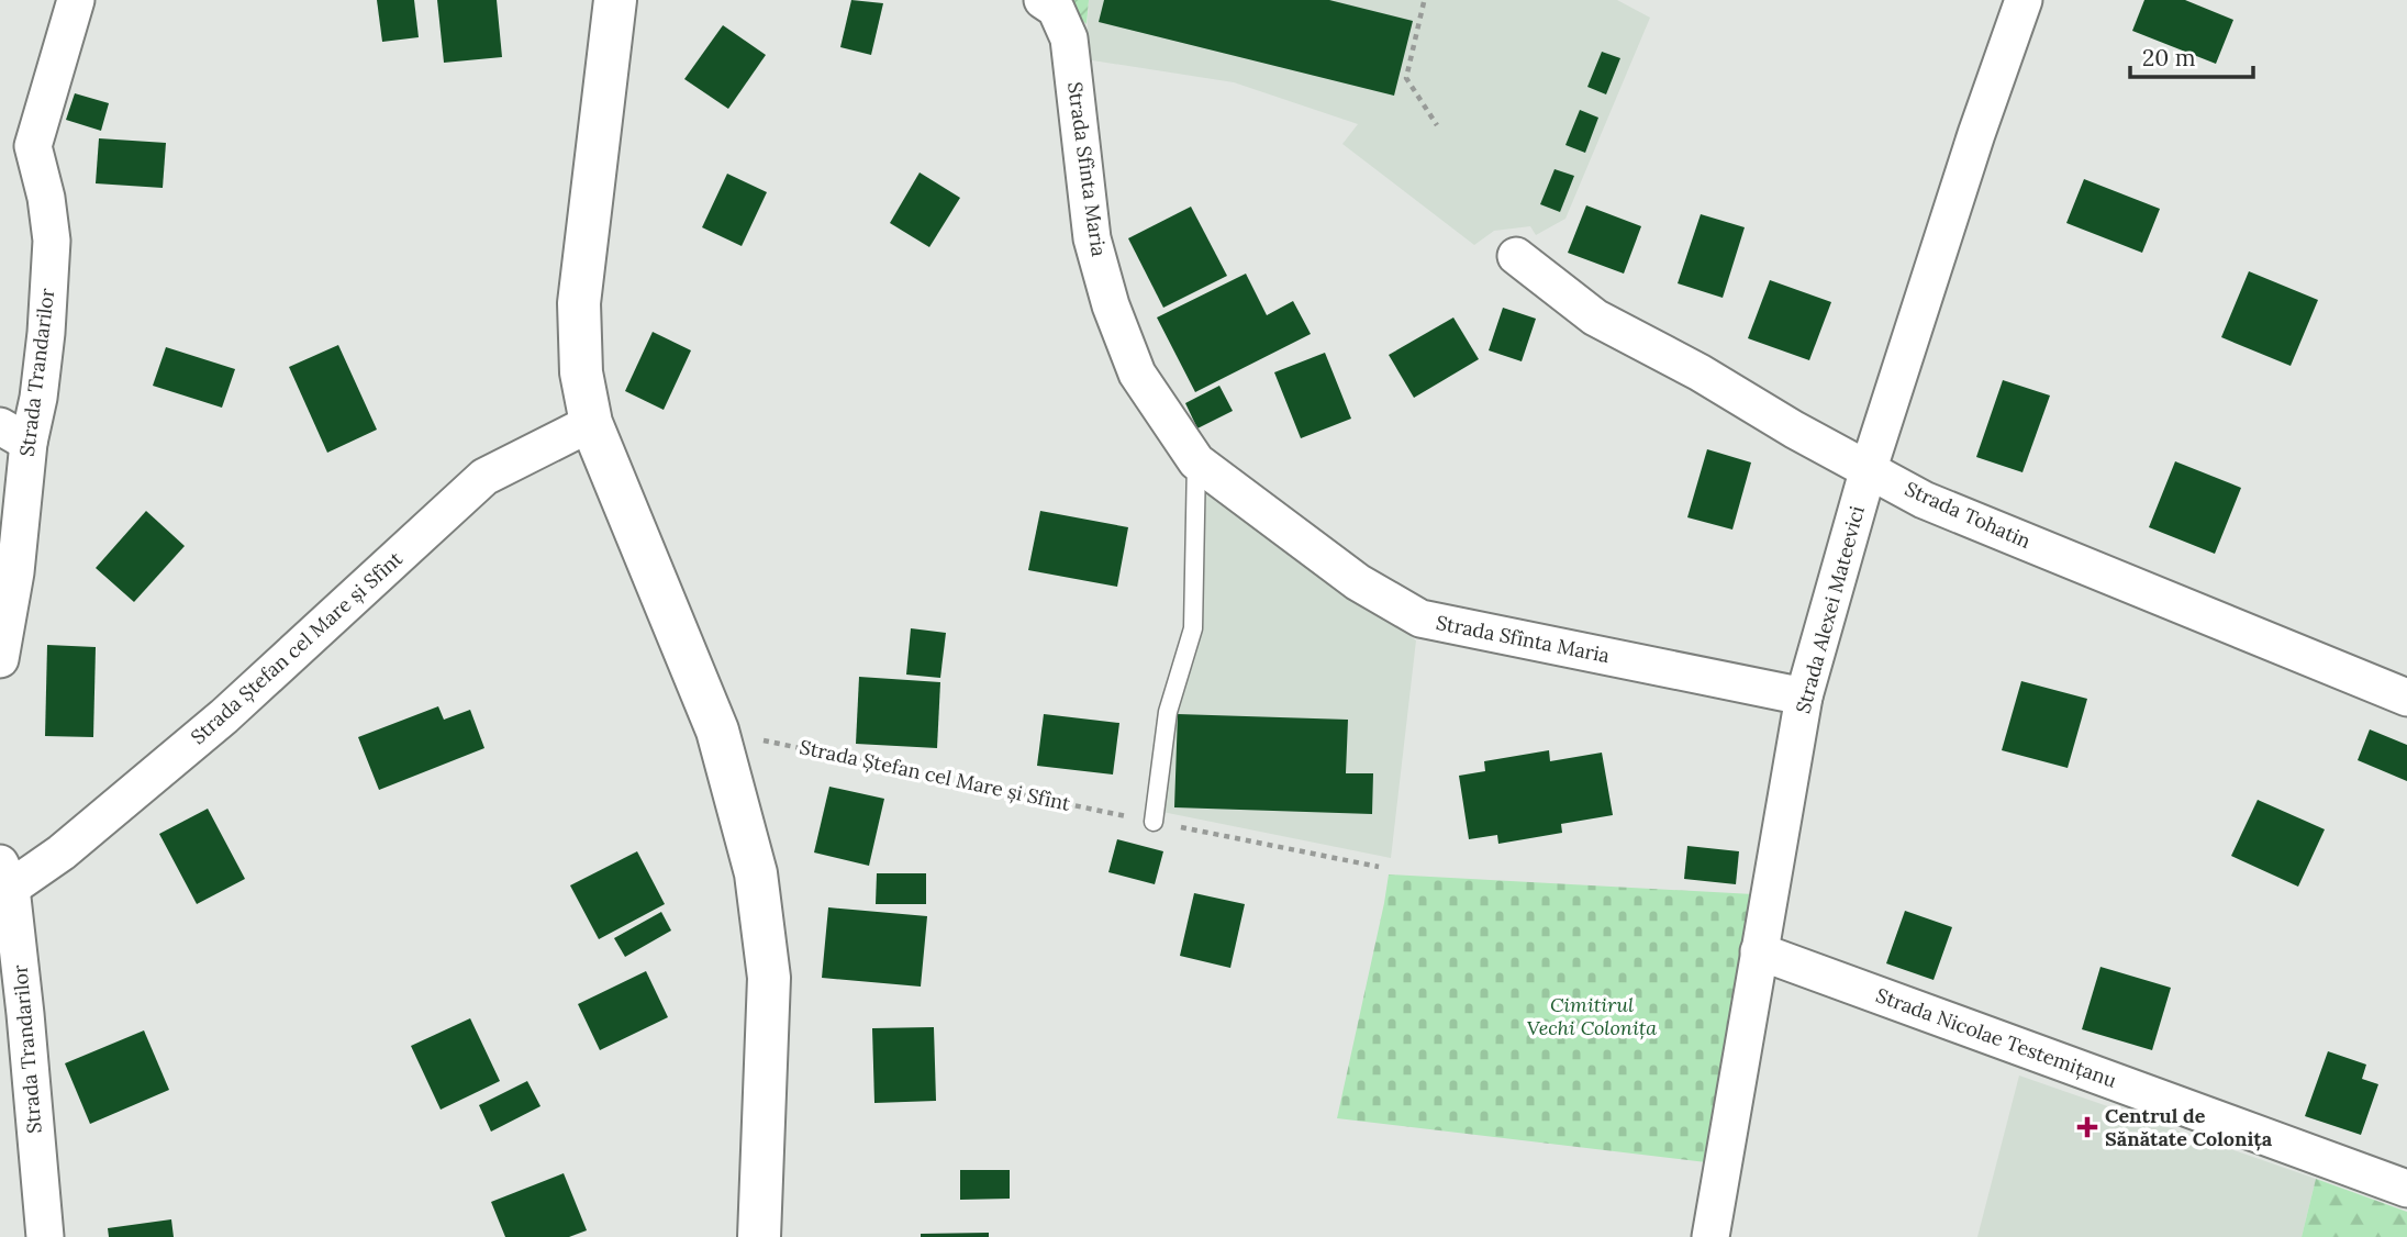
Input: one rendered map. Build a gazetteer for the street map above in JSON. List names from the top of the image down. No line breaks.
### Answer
{"streets":{"street":["Strada Sfînta Maria","Strada Trandarilor","Strada Tohatin","Strada Alexei Mateevici","Strada Ștefan cel Mare și Sfînt","Strada Nicolae Testemițanu"]},"crossings":[["Strada Sfînta Maria","Strada Alexei Mateevici"],["Strada Trandarilor","Strada Ștefan cel Mare și Sfînt"],["Strada Tohatin","Strada Alexei Mateevici"],["Strada Alexei Mateevici","Strada Nicolae Testemițanu"]],"parks":["Cimitirul Vechi Colonița"],"places":{"health":["Centrul de Sănătate Colonița"]},"scale_bar":"20 m"}
